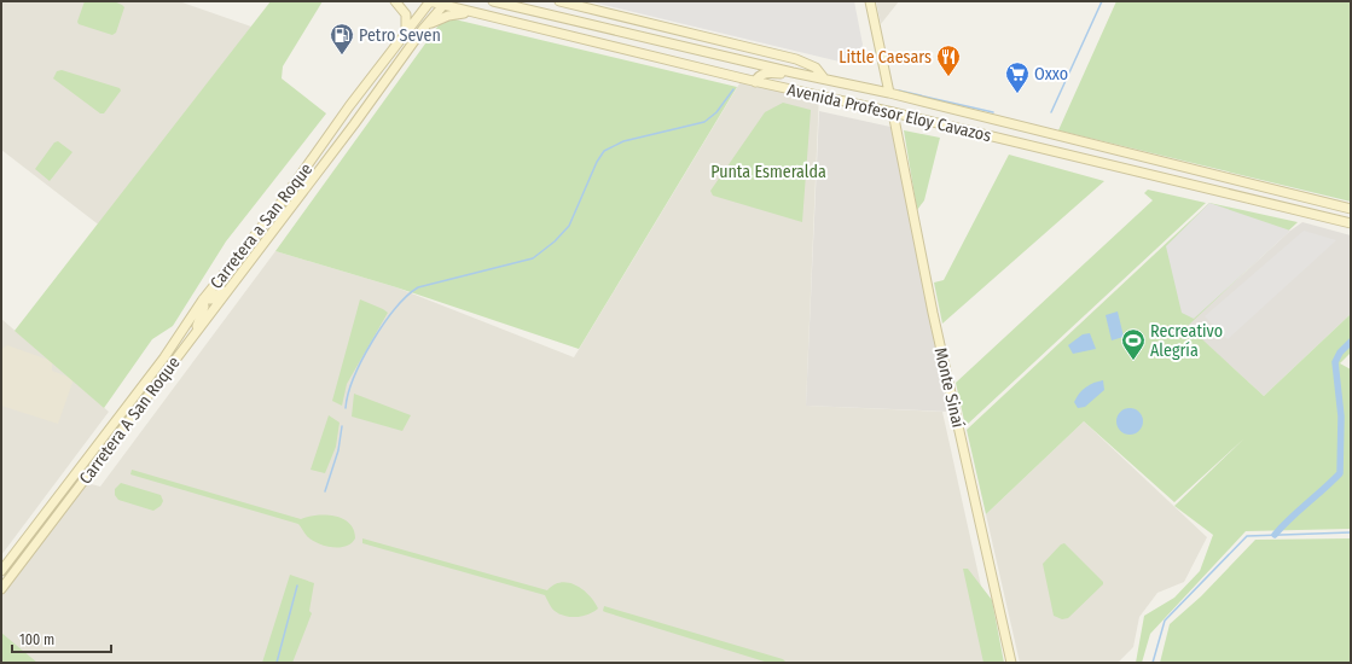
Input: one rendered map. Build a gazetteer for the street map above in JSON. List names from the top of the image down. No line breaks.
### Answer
{"streets":{"main road":["Avenida Profesor Eloy Cavazos","Carretera a San Roque","Monte Sinaí","Carretera A San Roque"]},"crossings":[["Avenida Profesor Eloy Cavazos","Carretera a San Roque"],["Avenida Profesor Eloy Cavazos","Monte Sinaí"],["Carretera a San Roque","Carretera A San Roque"]],"parks":["Punta Esmeralda"],"places":{"fuel station":["Petro Seven"],"restaurant":["Little Caesars"],"supermarket":["Oxxo"],"sports":["Recreativo Alegría"]},"scale_bar":"100 m"}
